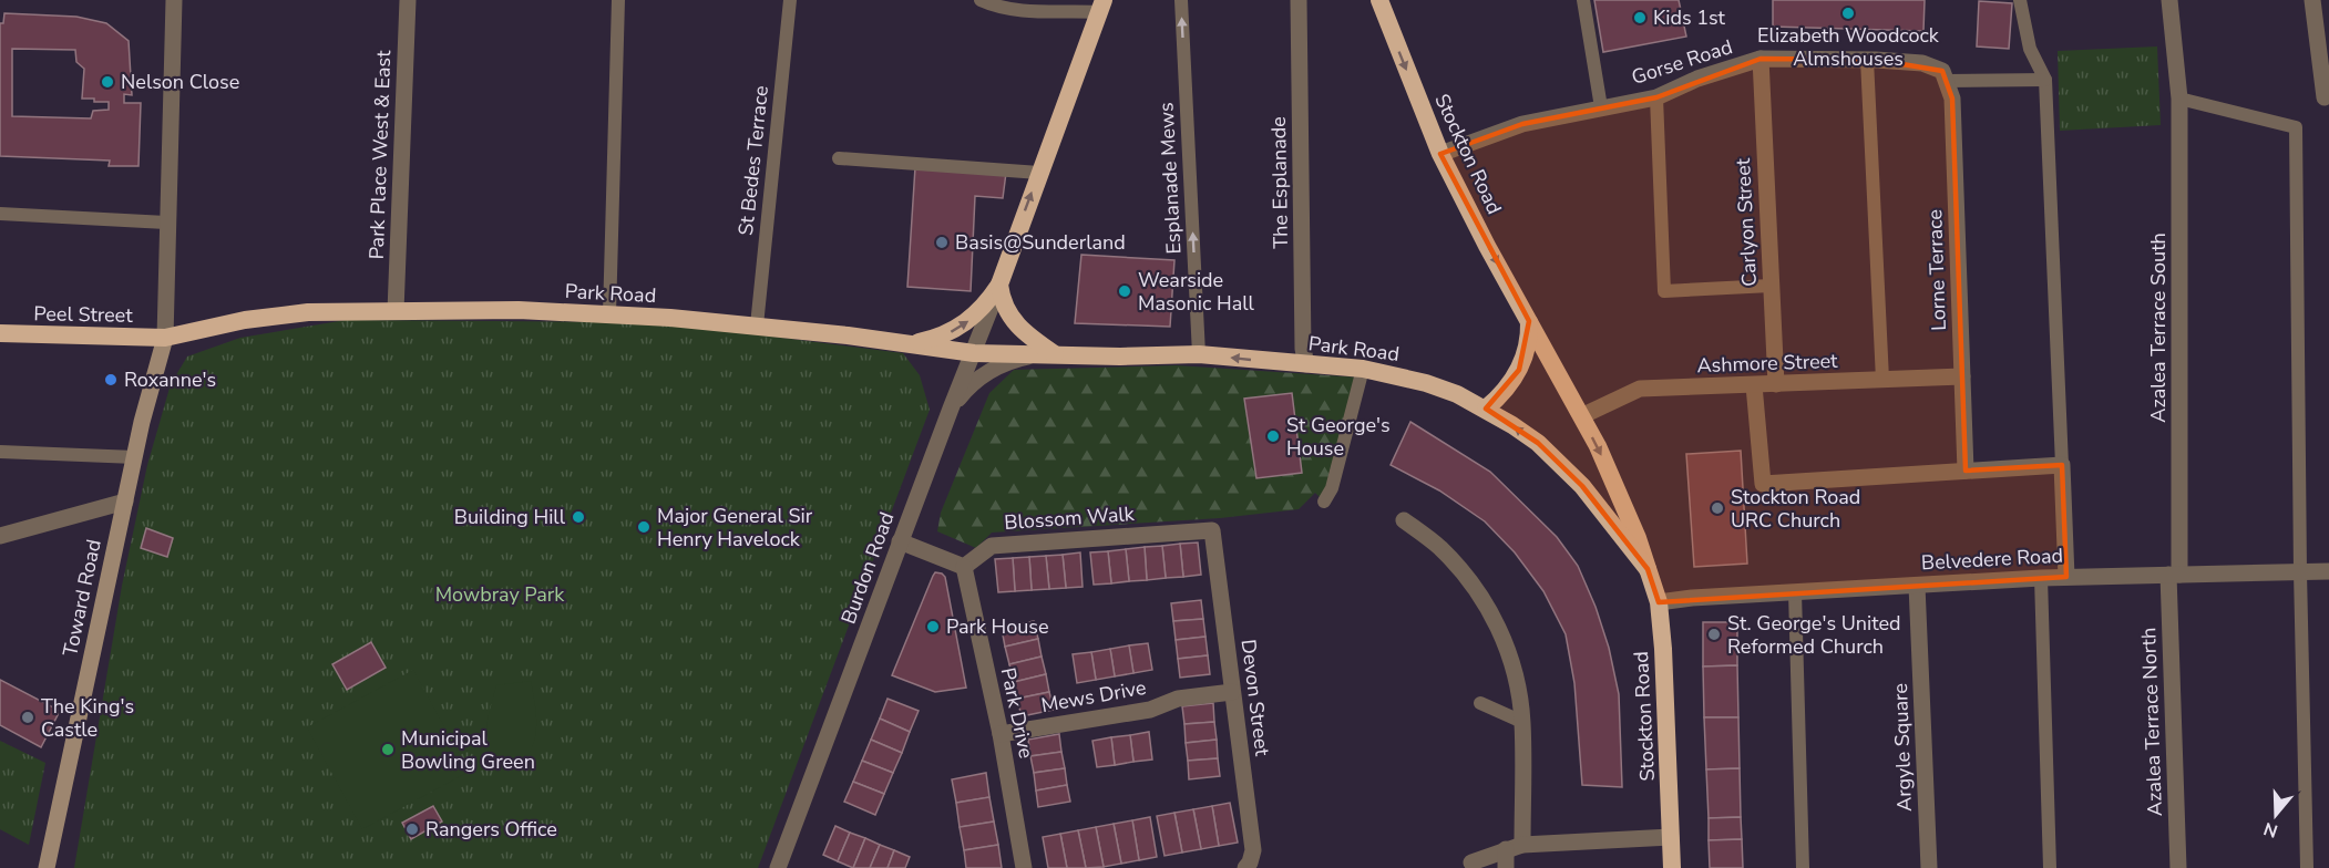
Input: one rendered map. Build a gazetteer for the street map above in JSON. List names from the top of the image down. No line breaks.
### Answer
{"streets":{"highway":["Stockton Road","Park Road","Peel Street","Burdon Road"],"main road":["Toward Road"],"street":["Gorse Road","Park Place West & East","The Esplanade","Carlyon Street","Lorne Terrace","Azalea Terrace South","Ashmore Street","Blossom Walk","Belvedere Road","Mews Drive","Devon Street","Park Drive","Azalea Terrace North","Argyle Square"],"lane":["St Bedes Terrace","Esplanade Mews"]},"crossings":[["Gorse Road","Stockton Road"],["Gorse Road","Carlyon Street"],["Gorse Road","Lorne Terrace"],["Stockton Road","Park Road"],["Stockton Road","Ashmore Street"],["Stockton Road","Belvedere Road"],["Park Place West & East","Park Road"],["St Bedes Terrace","Park Road"],["Esplanade Mews","Park Road"],["The Esplanade","Park Road"],["Carlyon Street","Ashmore Street"],["Lorne Terrace","Ashmore Street"],["Park Road","Peel Street"],["Park Road","Burdon Road"],["Park Road","Toward Road"],["Peel Street","Toward Road"],["Azalea Terrace South","Belvedere Road"],["Azalea Terrace South","Azalea Terrace North"],["Blossom Walk","Devon Street"],["Blossom Walk","Park Drive"],["Belvedere Road","Azalea Terrace North"],["Belvedere Road","Argyle Square"],["Mews Drive","Devon Street"],["Mews Drive","Park Drive"]],"one_way":["Stockton Road","Esplanade Mews"],"parks":["Mowbray Park"],"places":["Elizabeth Woodcock Almshouses","Kids 1st","Nelson Close","Basis@Sunderland","Wearside Masonic Hall","Roxanne's","St George's House","Stockton Road URC Church","Building Hill","Major General Sir Henry Havelock","Park House","St. George's United Reformed Church","The King's Castle","Municipal Bowling Green","Rangers Office"],"north":"bottom"}
